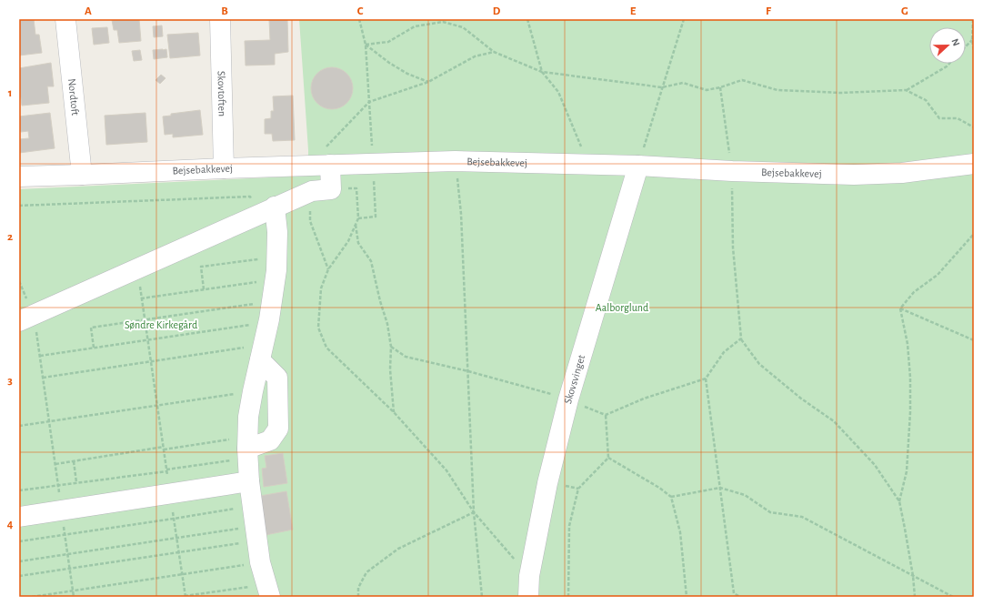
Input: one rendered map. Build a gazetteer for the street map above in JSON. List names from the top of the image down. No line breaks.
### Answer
{"streets":{"street":["Skovtoften","Nordtoft","Bejsebakkevej","Skovsvinget"]},"crossings":[["Skovtoften","Bejsebakkevej"],["Nordtoft","Bejsebakkevej"],["Bejsebakkevej","Skovsvinget"]],"parks":["Aalborglund","Søndre Kirkegård"],"north":"right","grid":{"columns":["A","B","C","D","E","F","G"],"rows":["1","2","3","4"]}}
